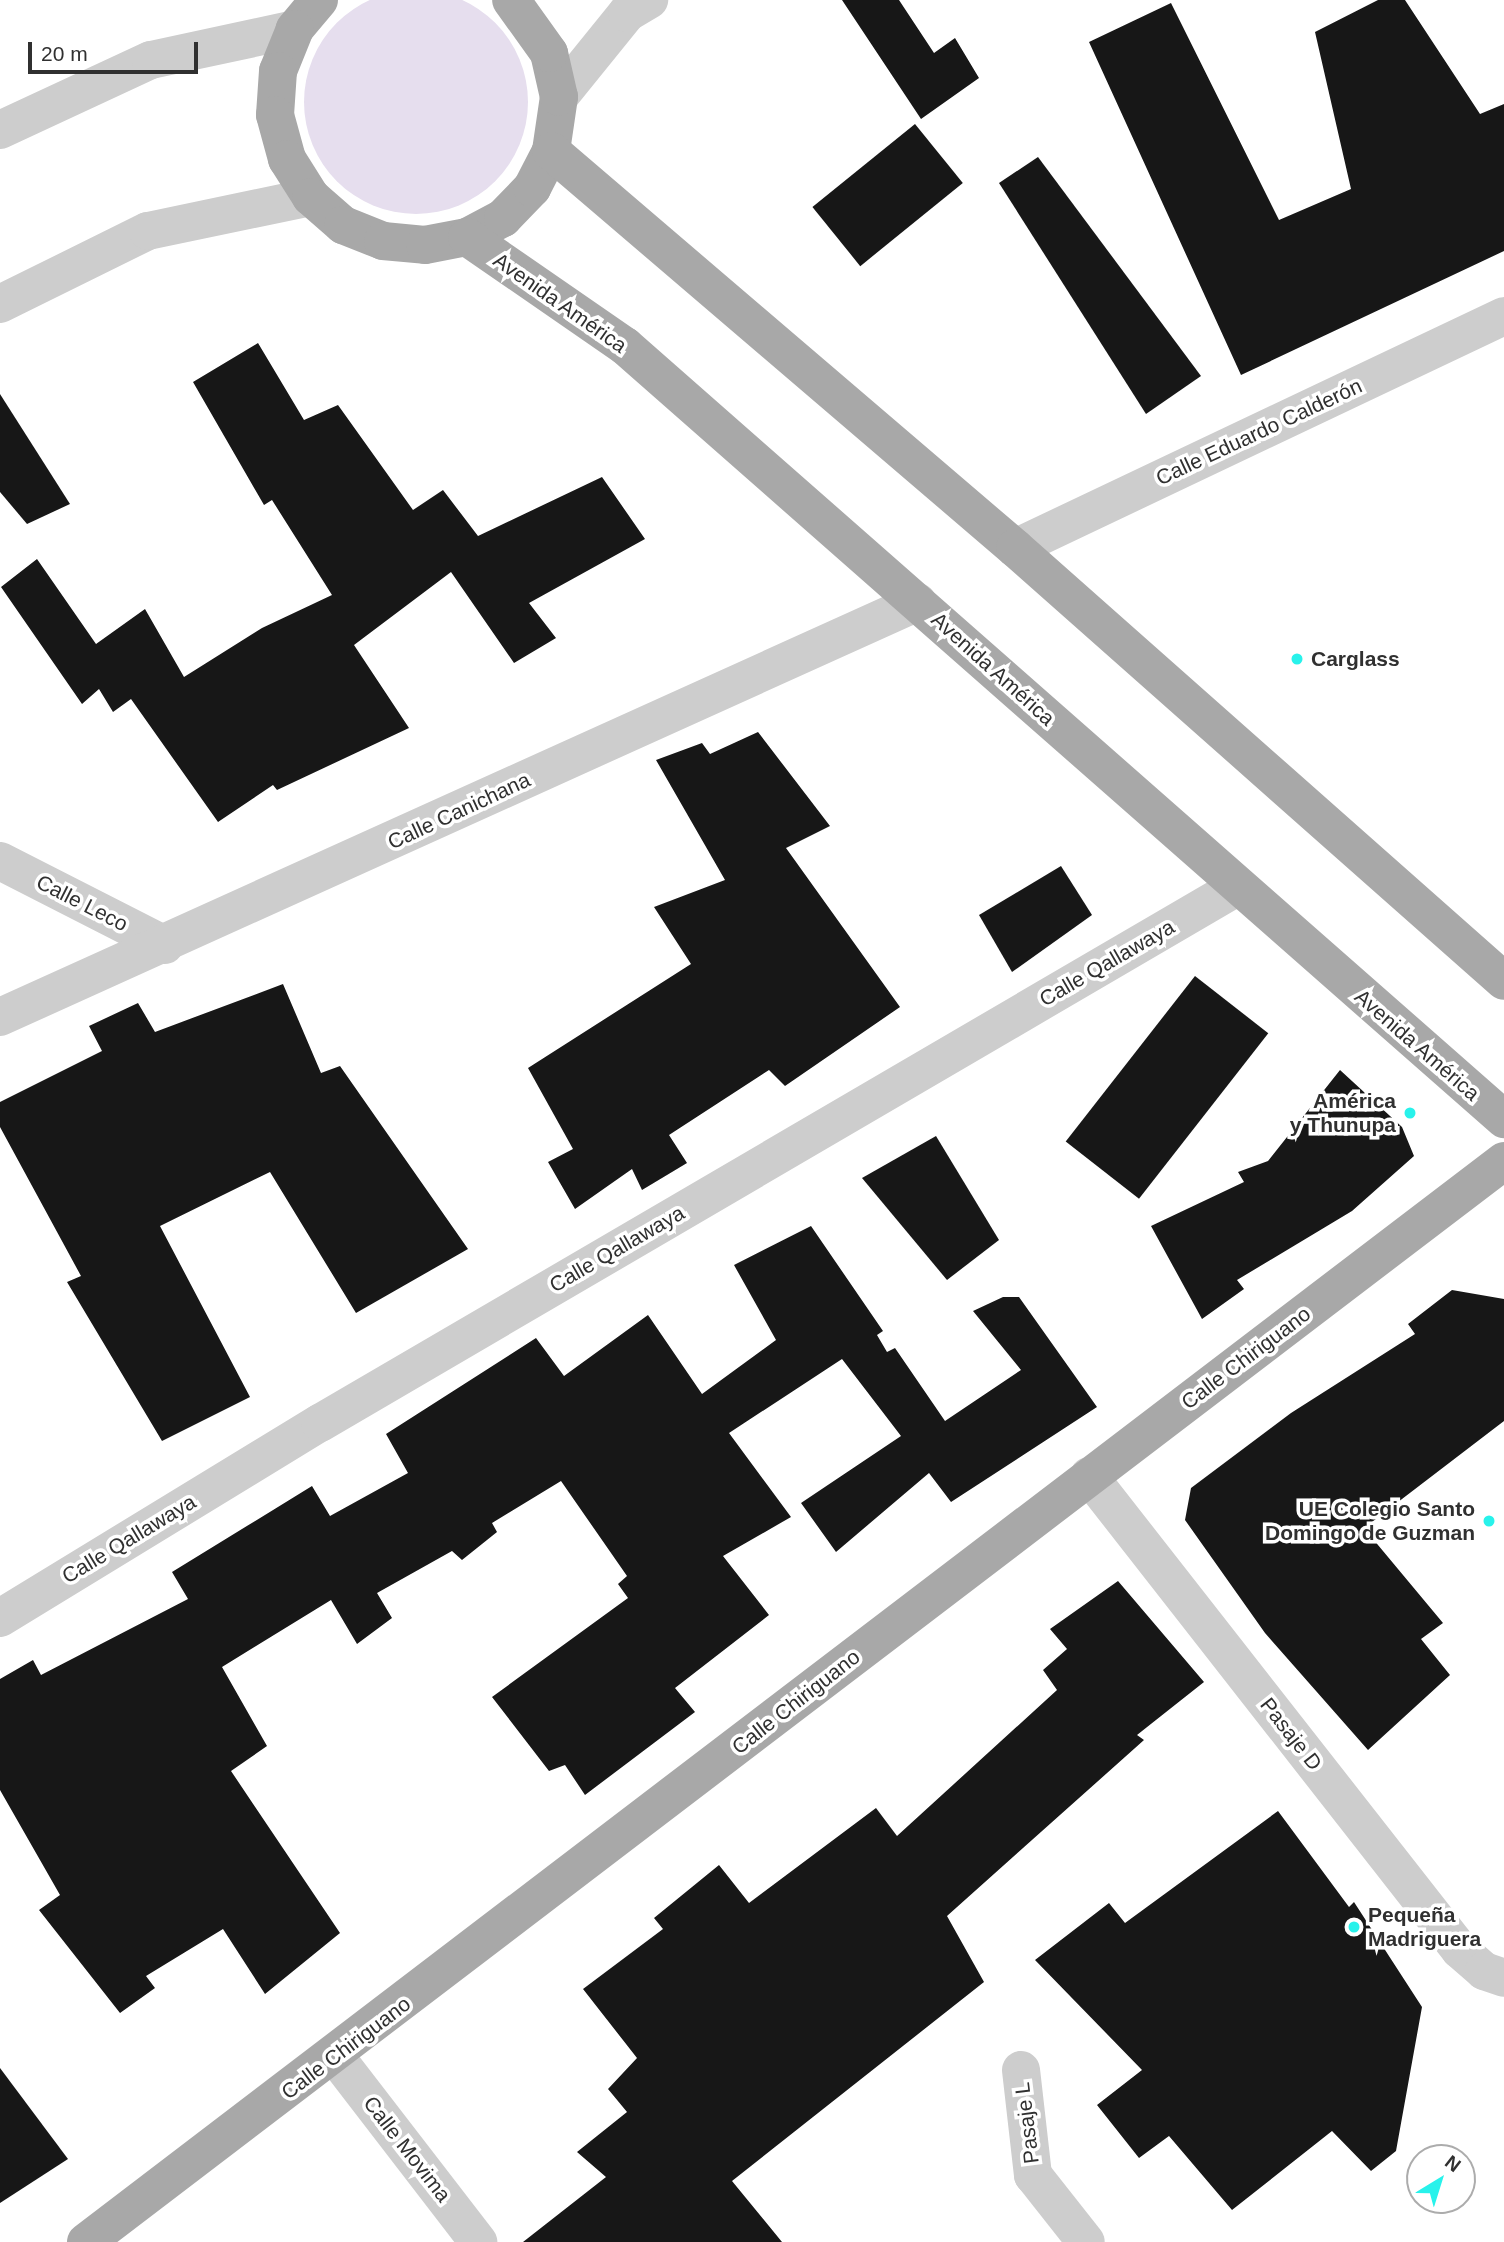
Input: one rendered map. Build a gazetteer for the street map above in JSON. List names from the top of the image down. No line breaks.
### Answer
{"streets":{"main road":["Avenida América","Calle Chiriguano"],"street":["Calle Eduardo Calderón","Calle Canichana","Calle Leco","Calle Qallawaya","Pasaje D","Pasaje L","Calle Movima"]},"crossings":[["Avenida América","Calle Canichana"],["Avenida América","Calle Qallawaya"],["Calle Canichana","Calle Leco"],["Calle Chiriguano","Pasaje D"],["Calle Chiriguano","Calle Movima"]],"places":["Carglass","América y Thunupa","UE Colegio Santo Domingo de Guzman","Pequeña Madriguera"],"scale_bar":"20 m","north":"top right"}
